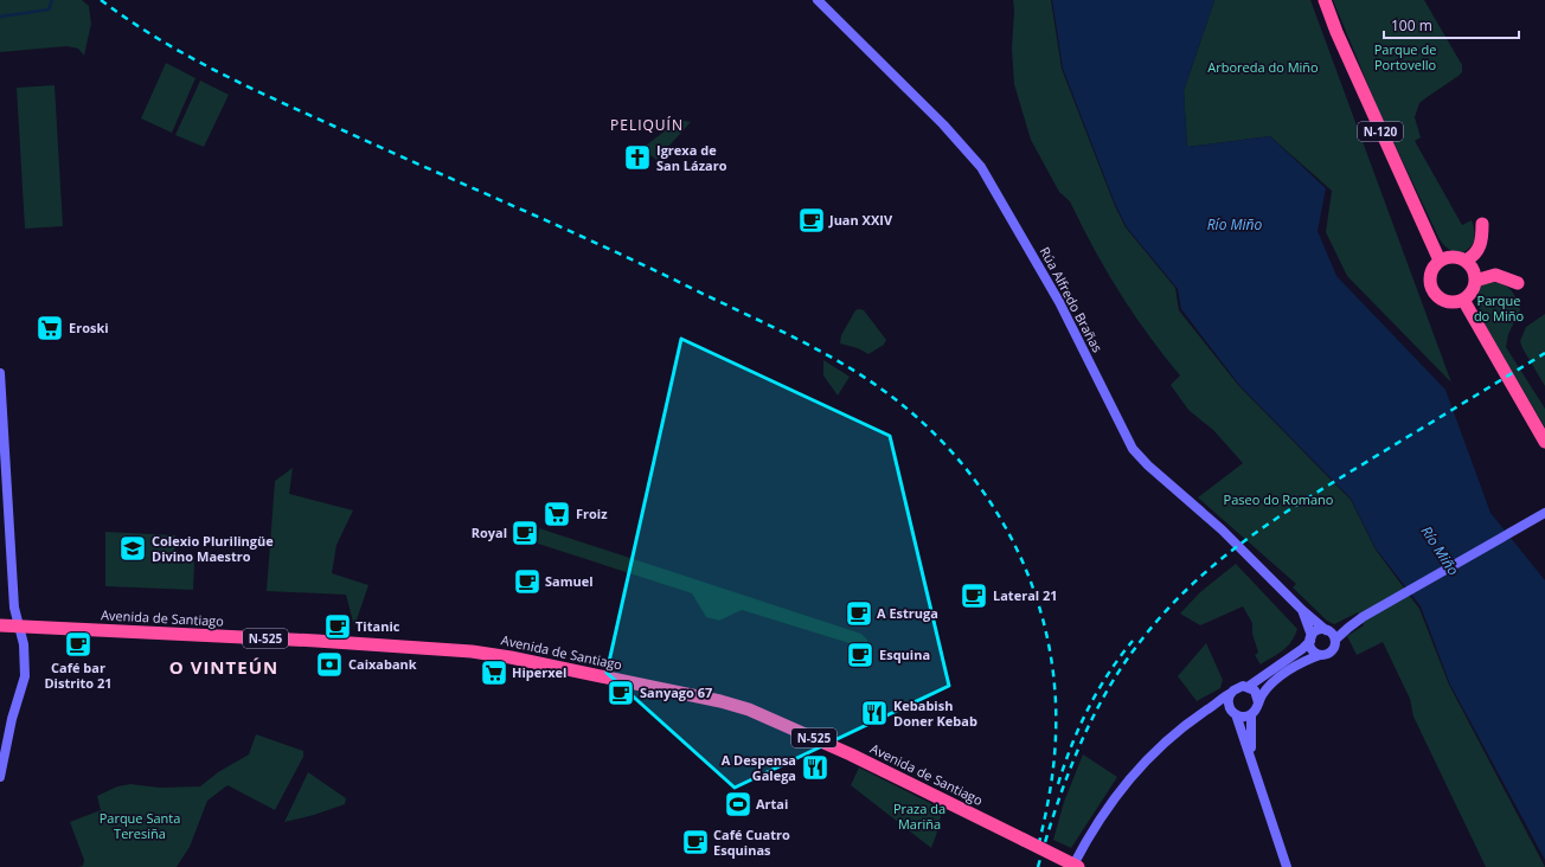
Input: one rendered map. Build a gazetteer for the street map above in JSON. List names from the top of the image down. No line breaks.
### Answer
{"streets":{"highway":["N-120","Avenida de Santiago","N-525"],"street":["Rúa Alfredo Brañas"]},"districts":["PELIQUÍN","O VINTEÚN"],"water":["Río Miño"],"parks":["Parque de Portovello","Arboreda do Miño","Parque do Miño","Paseo do Romano","Praza da Mariña","Parque Santa Teresiña"],"places":{"church":["Igrexa de San Lázaro"],"cafe":["Juan XXIV","Royal","Samuel","Lateral 21","A Estruga","Titanic","Café bar Distrito 21","Esquina","Sanyago 67","Café Cuatro Esquinas"],"supermarket":["Eroski","Froiz","Hiperxel"],"school or university":["Colexio Plurilingüe Divino Maestro"],"bank":["Caixabank"],"restaurant":["Kebabish Doner Kebab","A Despensa Galega"],"sports":["Artai"]},"scale_bar":"100 m"}
